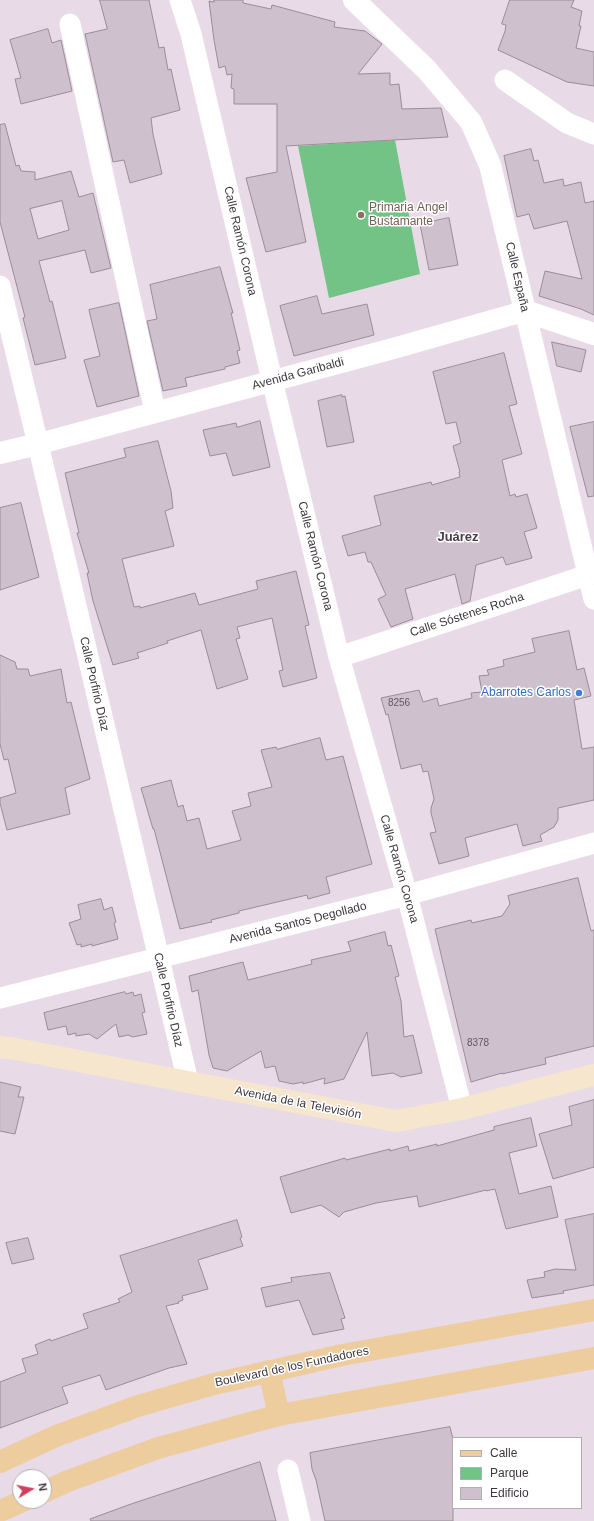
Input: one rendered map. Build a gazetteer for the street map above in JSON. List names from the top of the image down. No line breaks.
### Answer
{"streets":{"main road":["Avenida de la Televisión","Boulevard de los Fundadores"],"street":["Calle Ramón Corona","Calle España","Avenida Garibaldi","Calle Sóstenes Rocha","Calle Porfirio Díaz","Avenida Santos Degollado"]},"crossings":[["Calle Ramón Corona","Avenida Garibaldi"],["Calle Ramón Corona","Calle Sóstenes Rocha"],["Calle Ramón Corona","Avenida Santos Degollado"],["Calle Ramón Corona","Avenida de la Televisión"],["Calle España","Avenida Garibaldi"],["Calle España","Calle Sóstenes Rocha"],["Avenida Garibaldi","Calle Porfirio Díaz"],["Calle Porfirio Díaz","Avenida Santos Degollado"],["Calle Porfirio Díaz","Avenida de la Televisión"]],"districts":["Juárez"],"places":["Primaria Angel Bustamante","Abarrotes Carlos"],"house_numbers":["8256","8378"],"legend":["Calle","Parque","Edificio"],"north":"right"}
